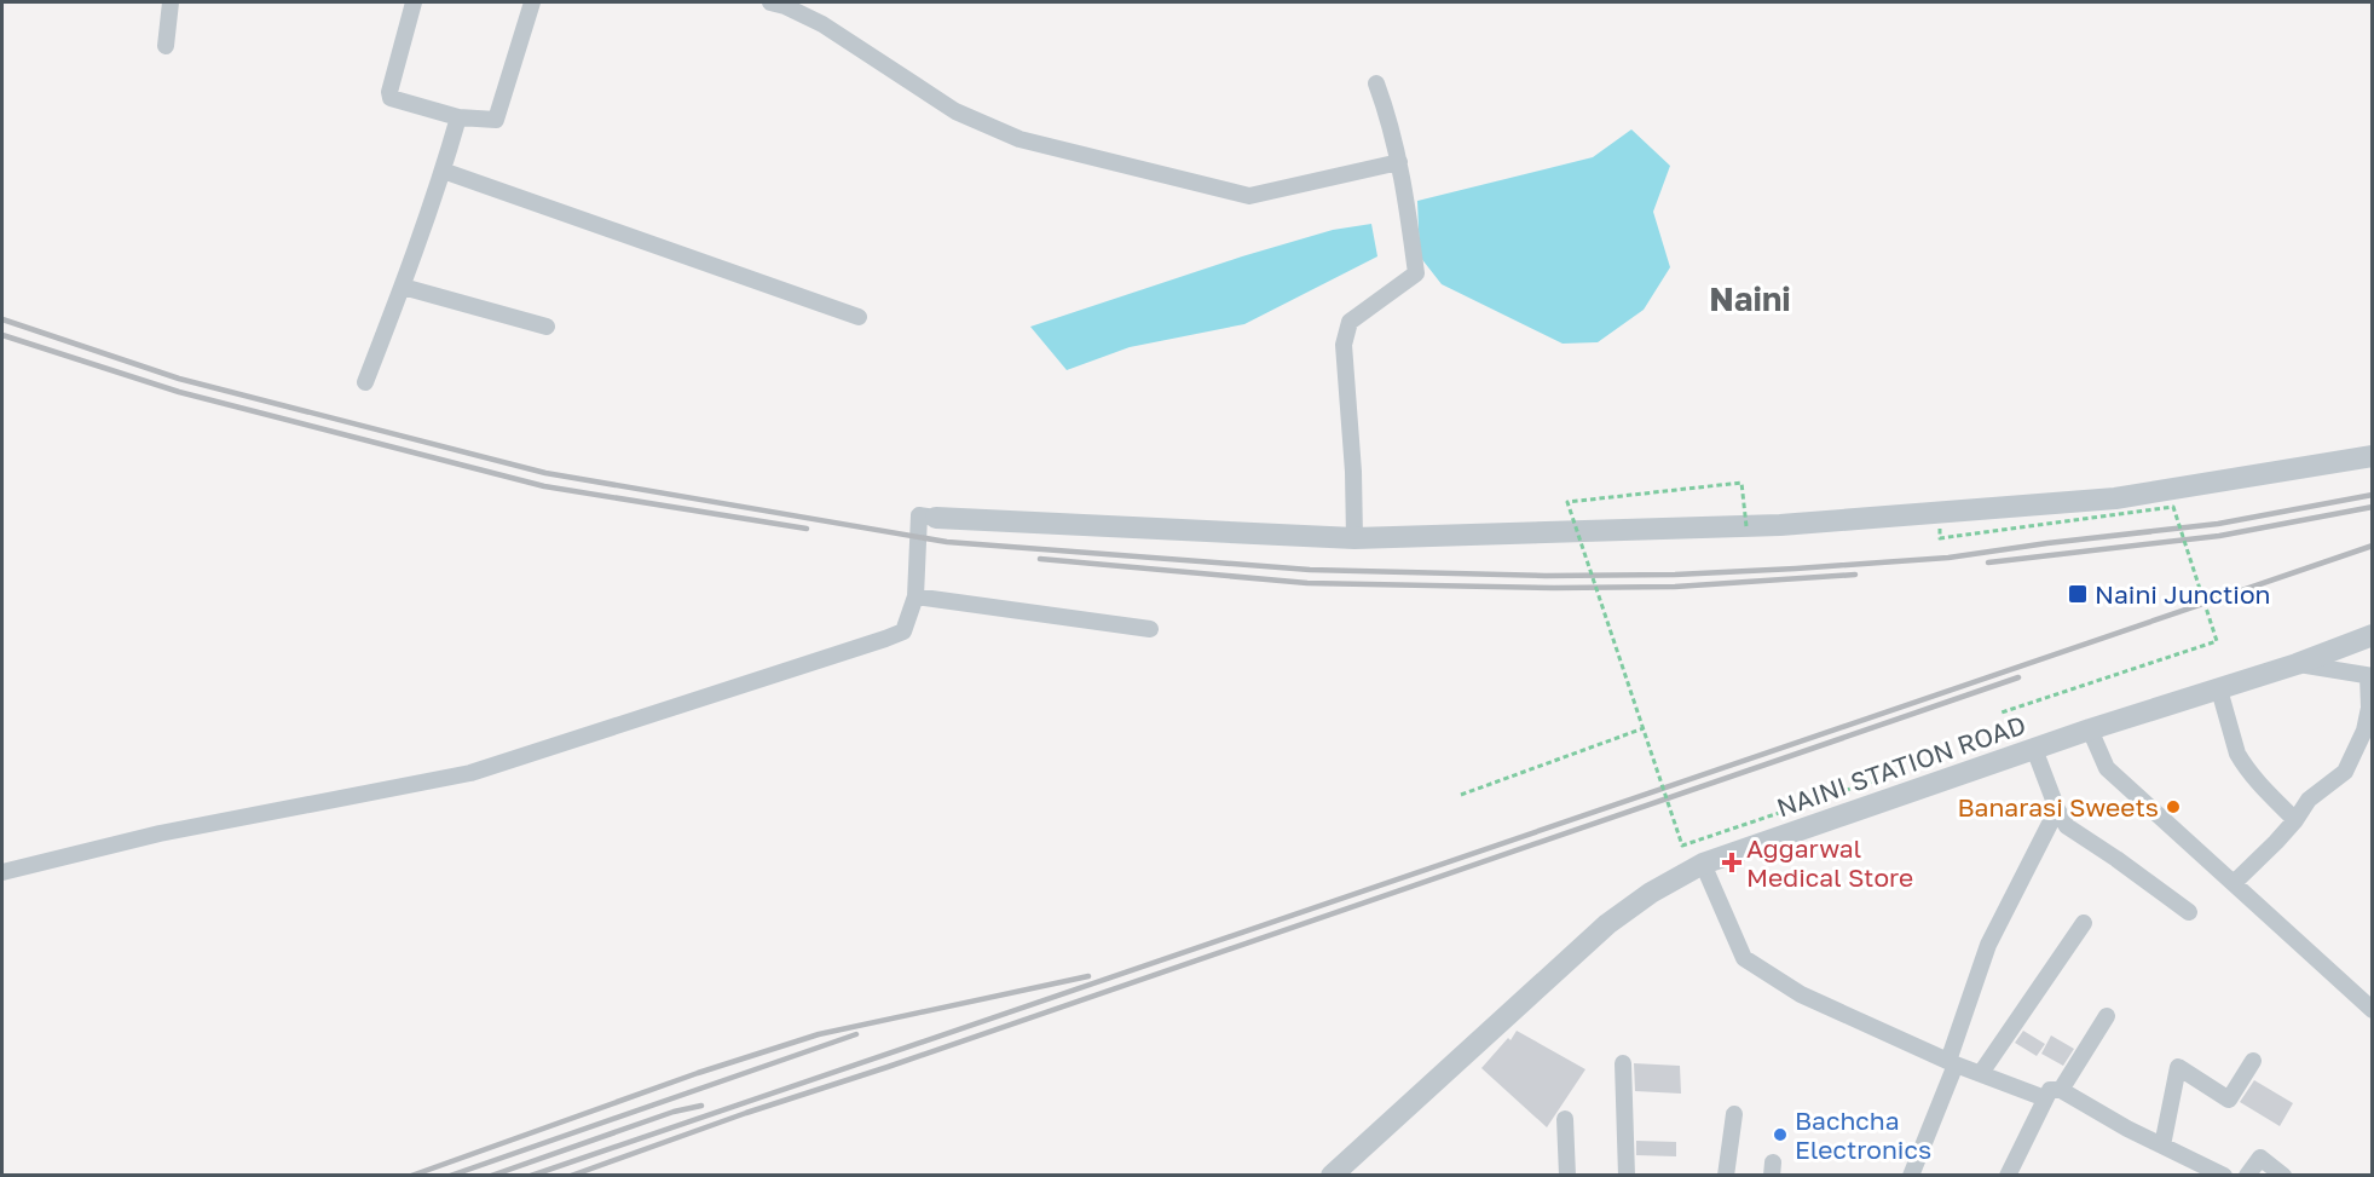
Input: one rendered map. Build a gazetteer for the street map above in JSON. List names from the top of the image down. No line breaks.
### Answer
{"streets":{"street":["NAINI STATION ROAD"]},"districts":["Naini"],"places":{"transit":["Naini Junction"],"other":["Banarasi Sweets","Bachcha Electronics"],"health":["Aggarwal Medical Store"]}}
